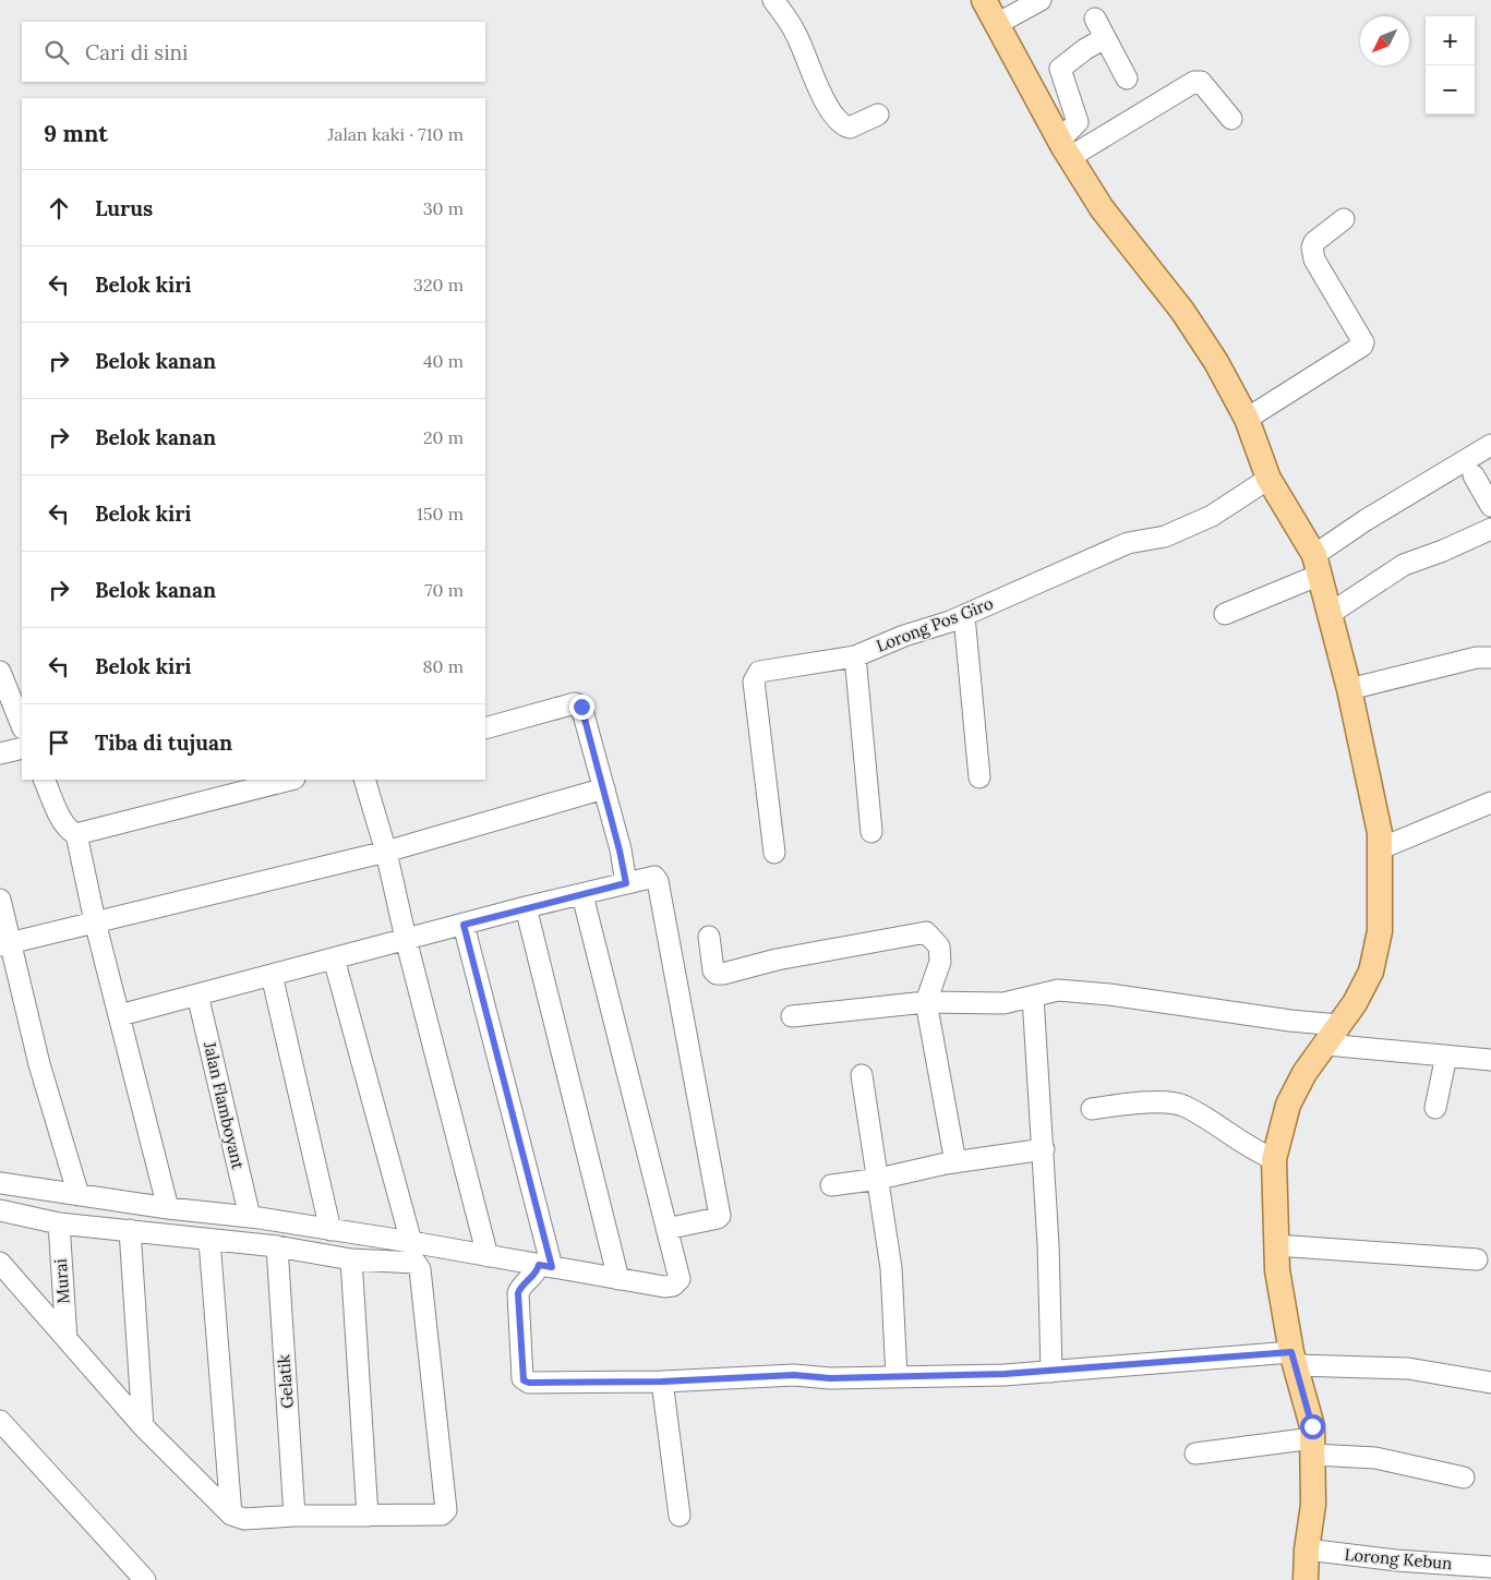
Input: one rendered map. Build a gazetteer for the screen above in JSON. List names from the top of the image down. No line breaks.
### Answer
{"streets":{"street":["Lorong Pos Giro","Jalan Flamboyant","Murai","Gelatik","Lorong Kebun"]},"north":"bottom left","page":{"map_buttons":["+","−"],"search":"Cari di sini","heading":["9 mnt","Jalan kaki · 710 m"],"list":[["Lurus","30 m"],["Belok kiri","320 m"],["Belok kanan","40 m"],["Belok kanan","20 m"],["Belok kiri","150 m"],["Belok kanan","70 m"],["Belok kiri","80 m"],"Tiba di tujuan"]}}
